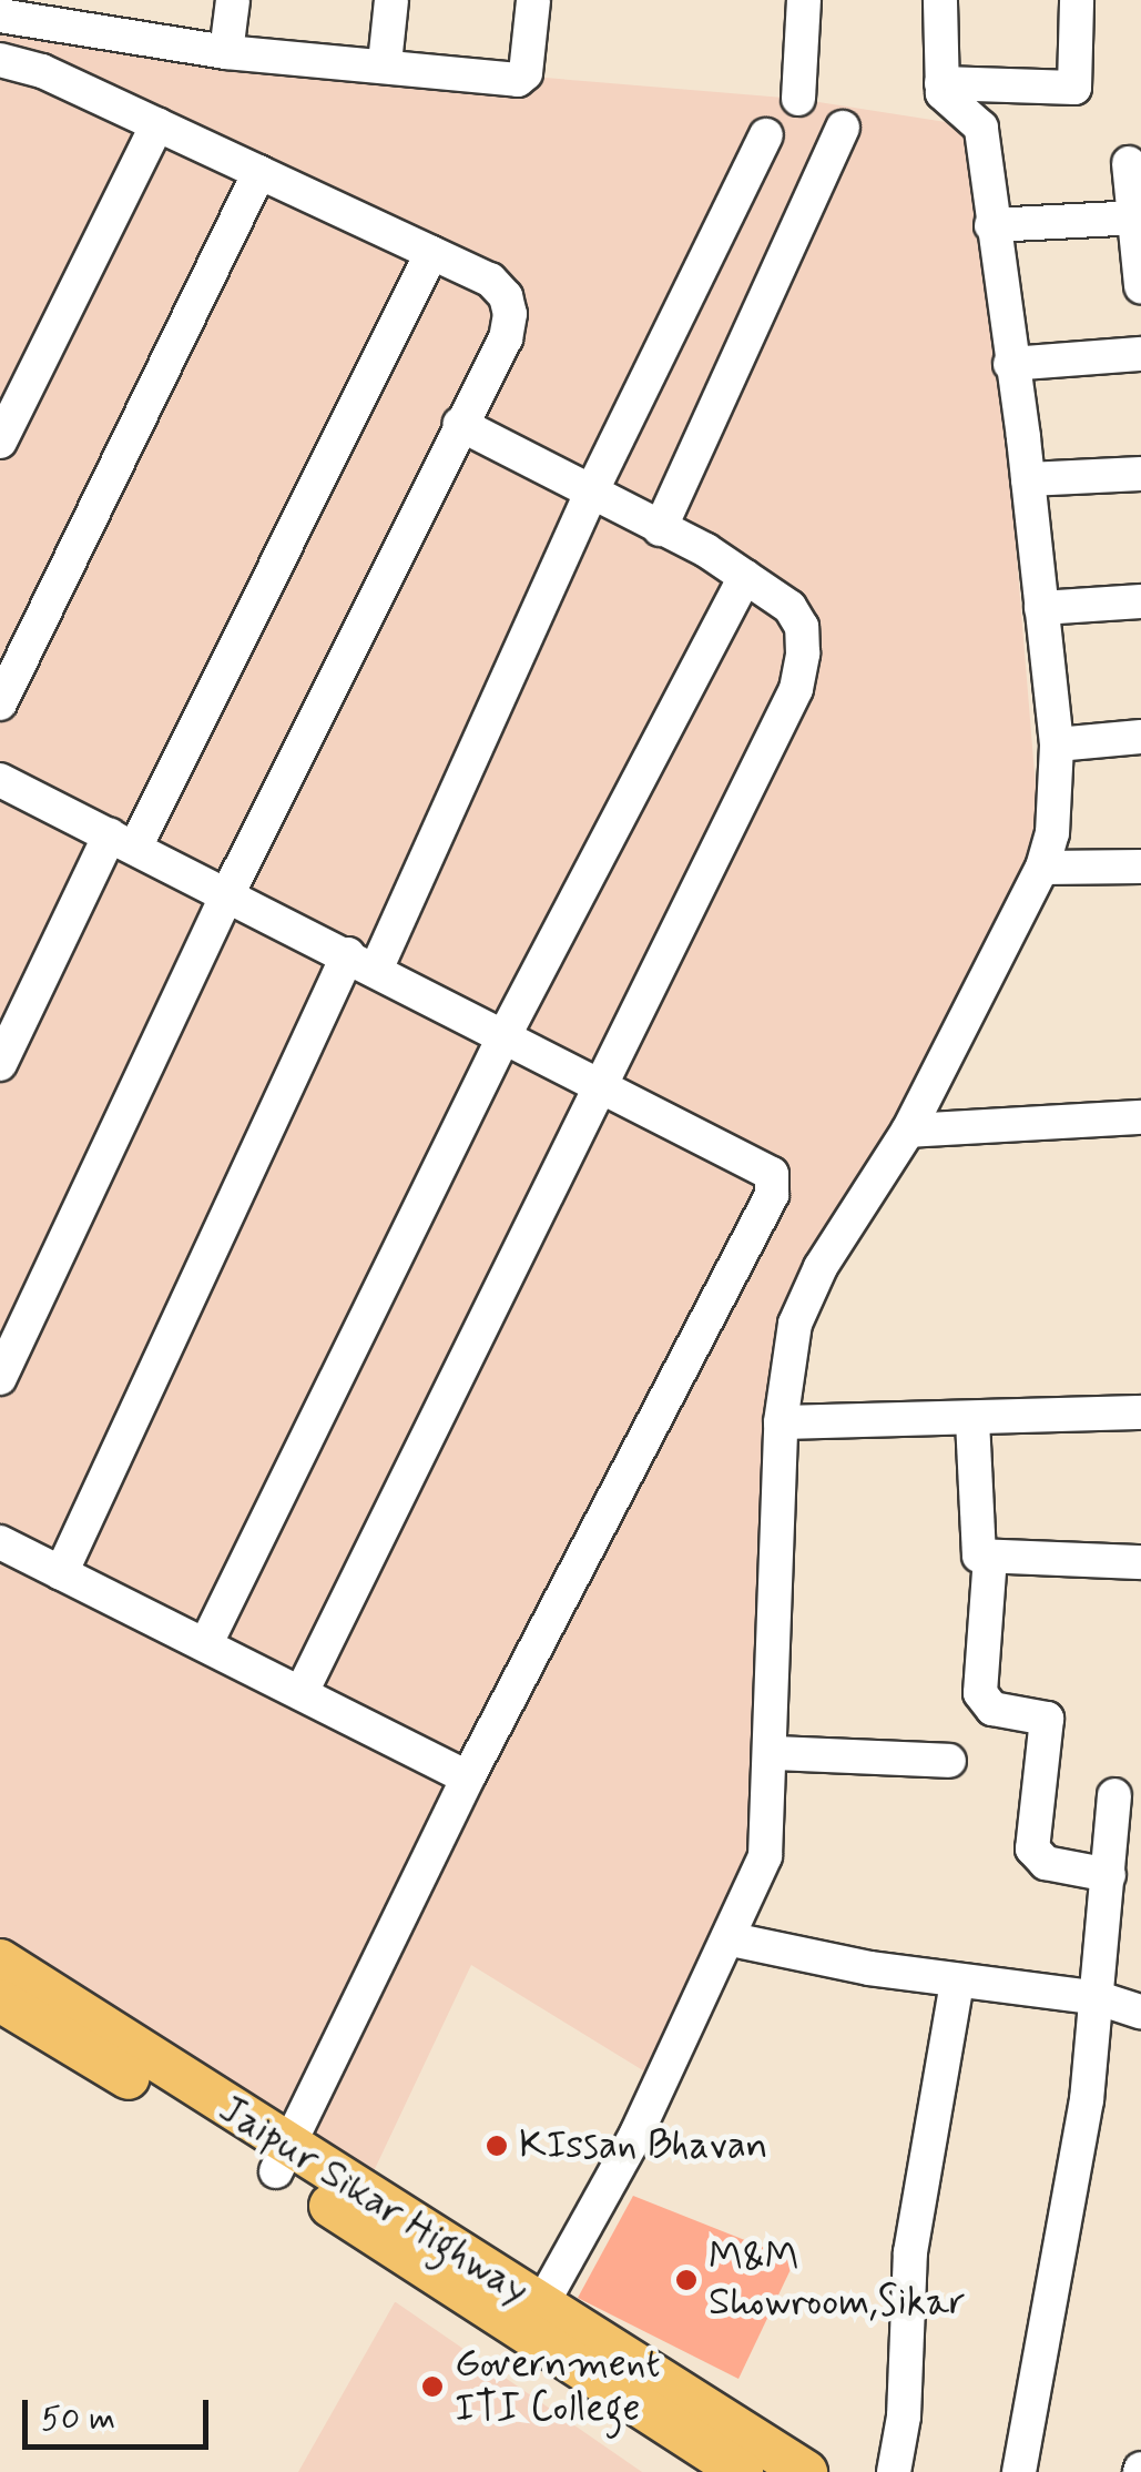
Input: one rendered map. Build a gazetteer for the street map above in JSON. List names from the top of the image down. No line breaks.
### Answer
{"streets":{"main road":["Jaipur Sikar Highway"]},"places":["KIssan Bhavan","M&M Showroom,Sikar","Government ITI College"],"scale_bar":"50 m"}
